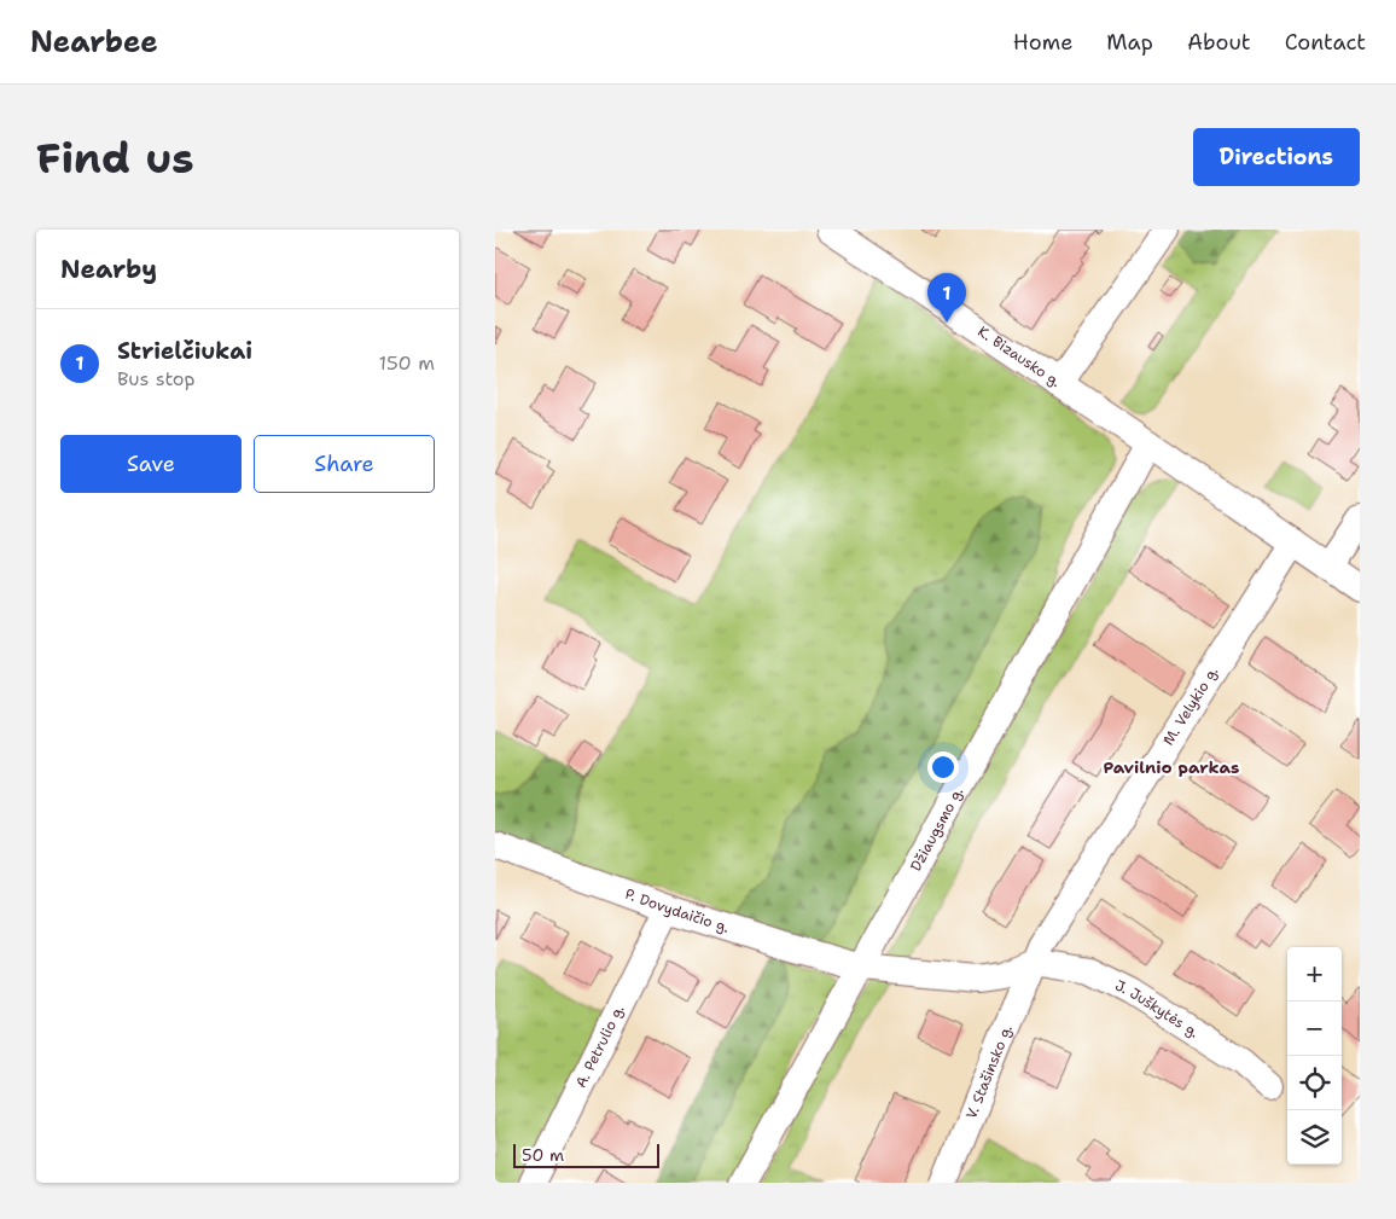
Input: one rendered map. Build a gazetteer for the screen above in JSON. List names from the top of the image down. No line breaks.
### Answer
{"streets":{"street":["K. Bizausko g.","M. Velykio g.","Džiaugsmo g.","P. Dovydaičio g.","J. Juškytės g.","A. Petrulio g.","V. Stašinsko g."]},"crossings":[["K. Bizausko g.","M. Velykio g."],["K. Bizausko g.","Džiaugsmo g."],["M. Velykio g.","P. Dovydaičio g."],["M. Velykio g.","J. Juškytės g."],["M. Velykio g.","V. Stašinsko g."],["Džiaugsmo g.","P. Dovydaičio g."],["P. Dovydaičio g.","J. Juškytės g."],["P. Dovydaičio g.","A. Petrulio g."],["P. Dovydaičio g.","V. Stašinsko g."],["J. Juškytės g.","V. Stašinsko g."]],"districts":["Pavilnio parkas"],"scale_bar":"50 m","page":{"header":"Nearbee","nav":["Home","Map","About","Contact"],"buttons":["Directions",["Save","Share"]],"title":"Find us","heading":"Nearby","pins":"1","list":[{"mark":"1","name":"Strielčiukai","note":"Bus stop","value":"150 m"}],"map_buttons":["+","−"],"scale":"50 m"}}
